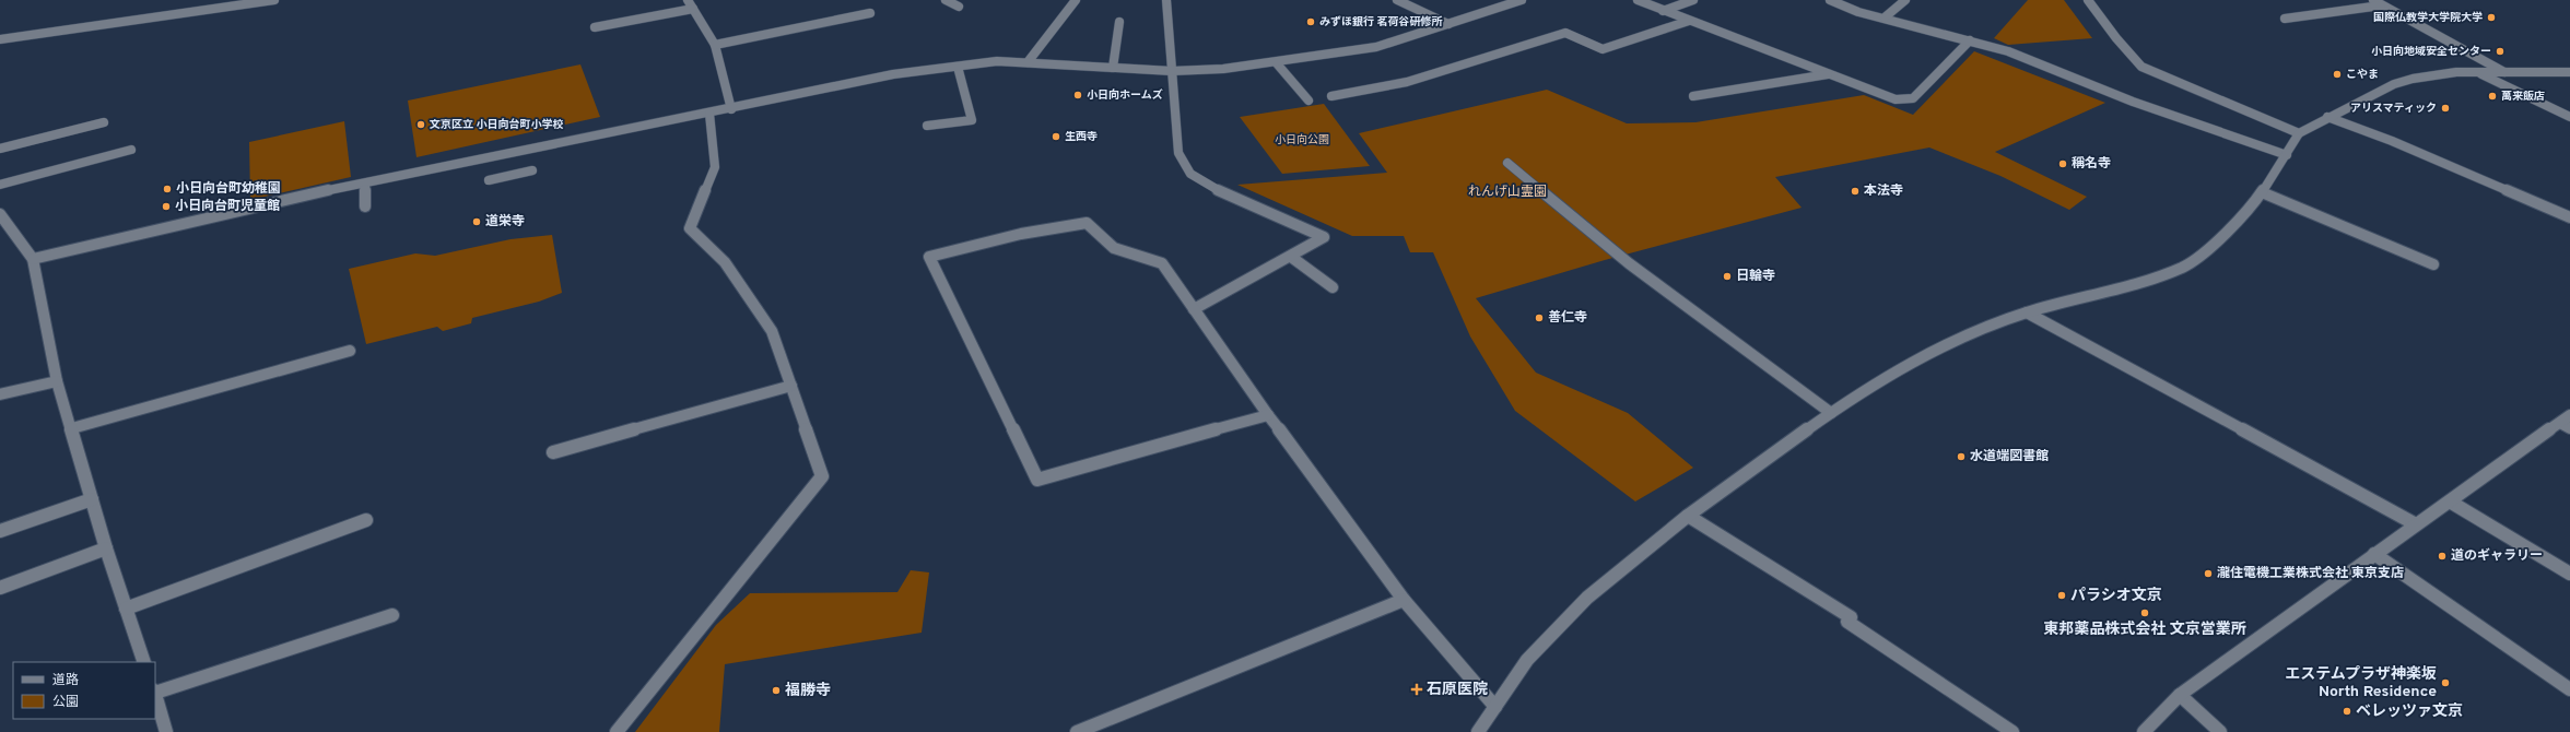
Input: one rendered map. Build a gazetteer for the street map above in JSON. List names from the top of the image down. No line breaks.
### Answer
{"parks":["小日向公園","れんげ山霊園"],"places":{"other":["国際仏教学大学院大学","みずほ銀行 茗荷谷研修所","小日向地域安全センター","こやま","小日向ホームズ","萬来飯店","アリスマティック","文京区立 小日向台町小学校","生西寺","稱名寺","小日向台町幼稚園","本法寺","小日向台町児童館","道栄寺","日輪寺","善仁寺","水道端図書館","道のギャラリー","瀧住電機工業株式会社 東京支店","パラシオ文京","東邦薬品株式会社 文京営業所","エステムプラザ神楽坂 North Residence","福勝寺","ベレッツァ文京"],"health":["石原医院"]},"legend":["道路","公園"]}
